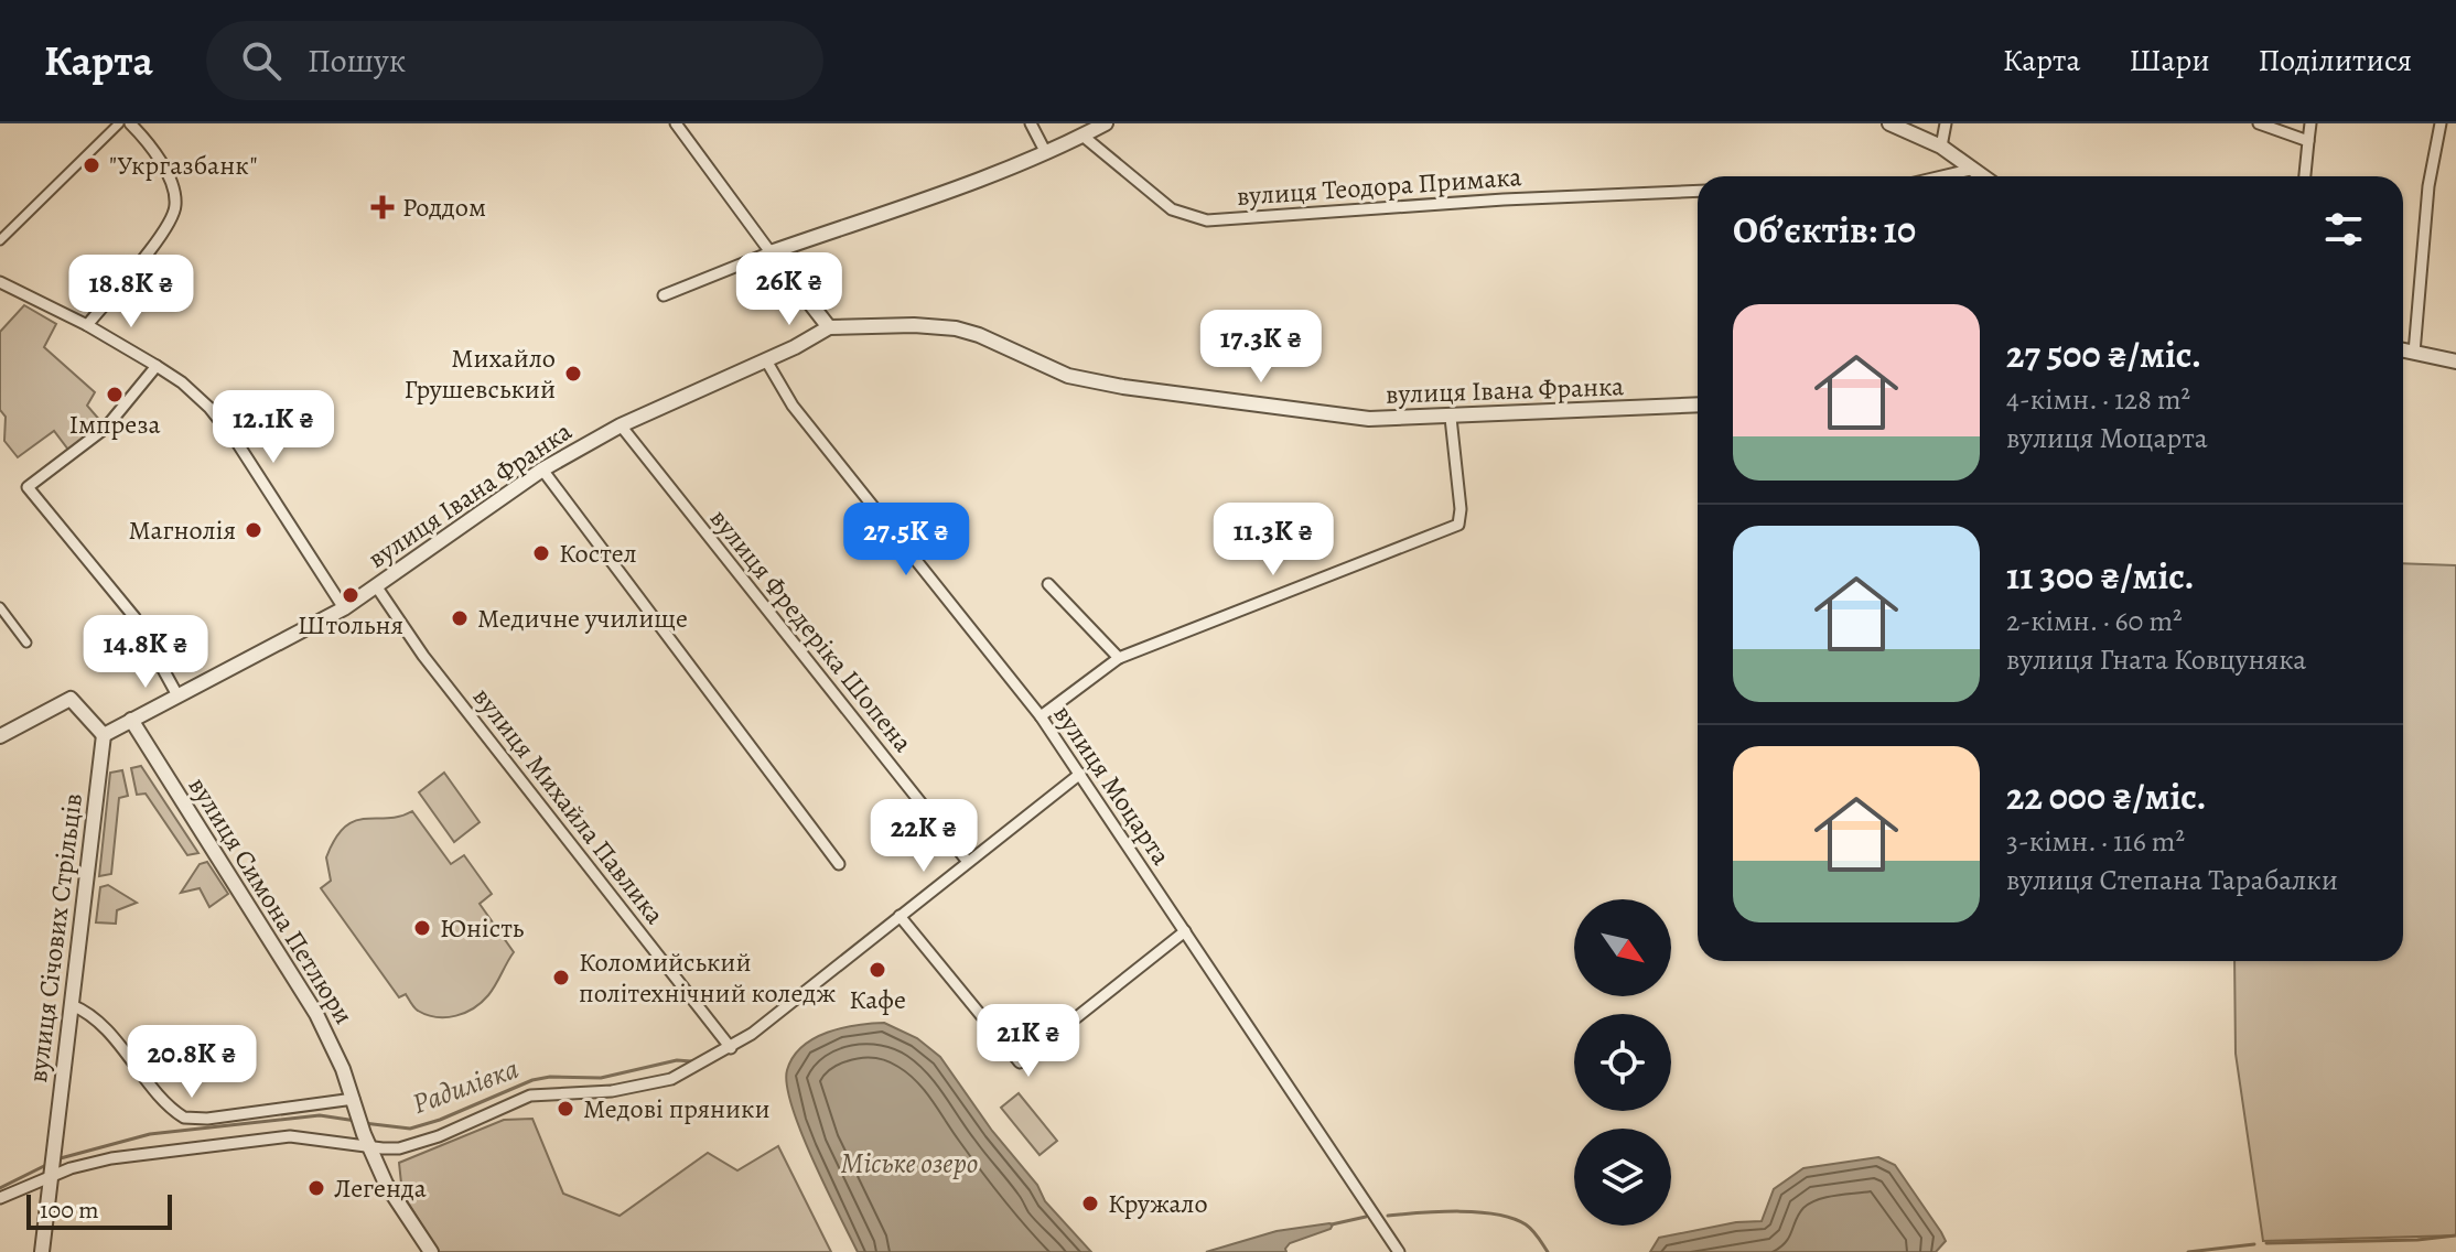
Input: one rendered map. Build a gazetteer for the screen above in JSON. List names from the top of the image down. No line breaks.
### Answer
{"streets":{"street":["вулиця Теодора Примака","вулиця Івана Франка","вулиця Фредеріка Шопена","вулиця Моцарта","вулиця Михайла Павлика","вулиця Симона Петлюри","вулиця Січових Стрільців"]},"crossings":[["вулиця Івана Франка","вулиця Фредеріка Шопена"],["вулиця Івана Франка","вулиця Моцарта"],["вулиця Івана Франка","вулиця Михайла Павлика"],["вулиця Івана Франка","вулиця Симона Петлюри"],["вулиця Івана Франка","вулиця Січових Стрільців"]],"water":["Радилівка","Міське озеро"],"places":{"other":["\"Укргазбанк\"","Михайло Грушевський","Імпреза","Магнолія","Костел","Штольня","Медичне училище","Юність","Кафе","Коломийський політехнічний коледж","Медові пряники","Легенда","Кружало"],"health":["Роддом"]},"scale_bar":"100 m","north":"bottom right","page":{"header":"Карта","search":"Пошук","nav":["Карта","Шари","Поділитися"],"heading":"Об’єктів: 10","price":["26K ₴","18.8K ₴","17.3K ₴","12.1K ₴","27.5K ₴","11.3K ₴","14.8K ₴","22K ₴","21K ₴","20.8K ₴"],"list":[{"name":"27 500 ₴/міс.","note":"4-кімн. · 128 m² · вулиця Моцарта"},{"name":"11 300 ₴/міс.","note":"2-кімн. · 60 m² · вулиця Гната Ковцуняка"},{"name":"22 000 ₴/міс.","note":"3-кімн. · 116 m² · вулиця Степана Тарабалки"}],"scale":"100 m"}}
